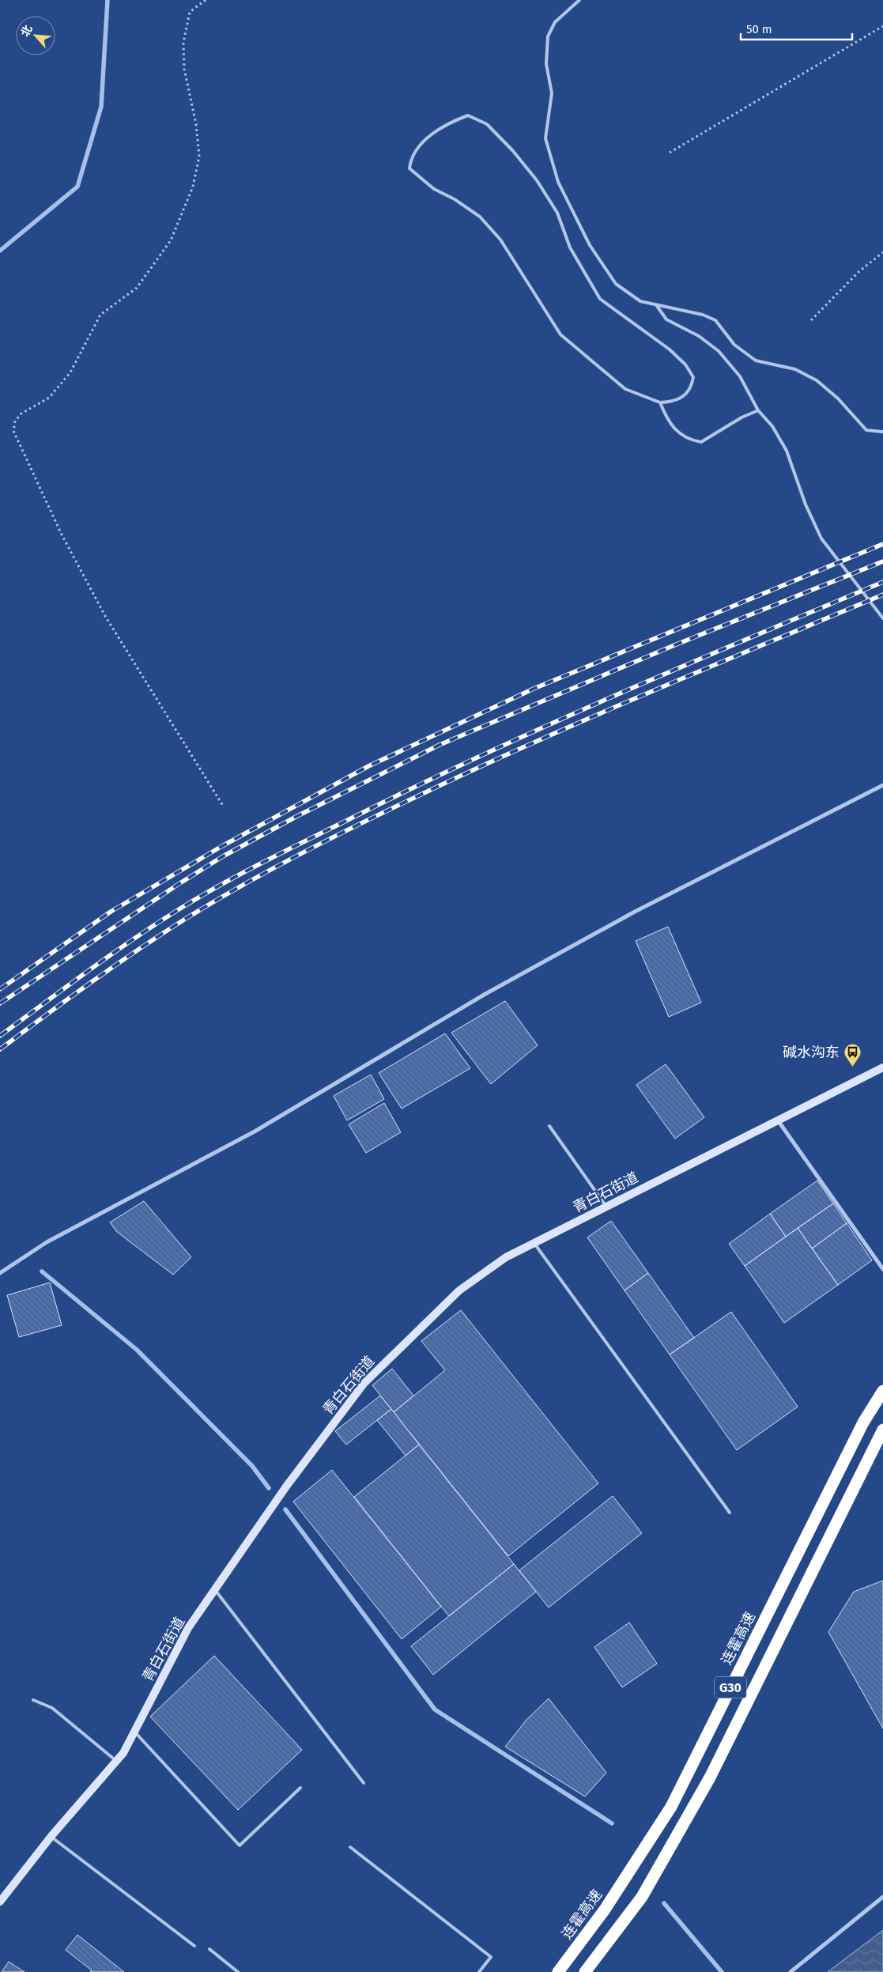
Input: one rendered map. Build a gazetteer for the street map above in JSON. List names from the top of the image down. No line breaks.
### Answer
{"streets":{"highway":["连霍高速","G30"],"street":["青白石街道"]},"places":{"bus stop":["碱水沟东"]},"scale_bar":"50 m","north":"top left"}
